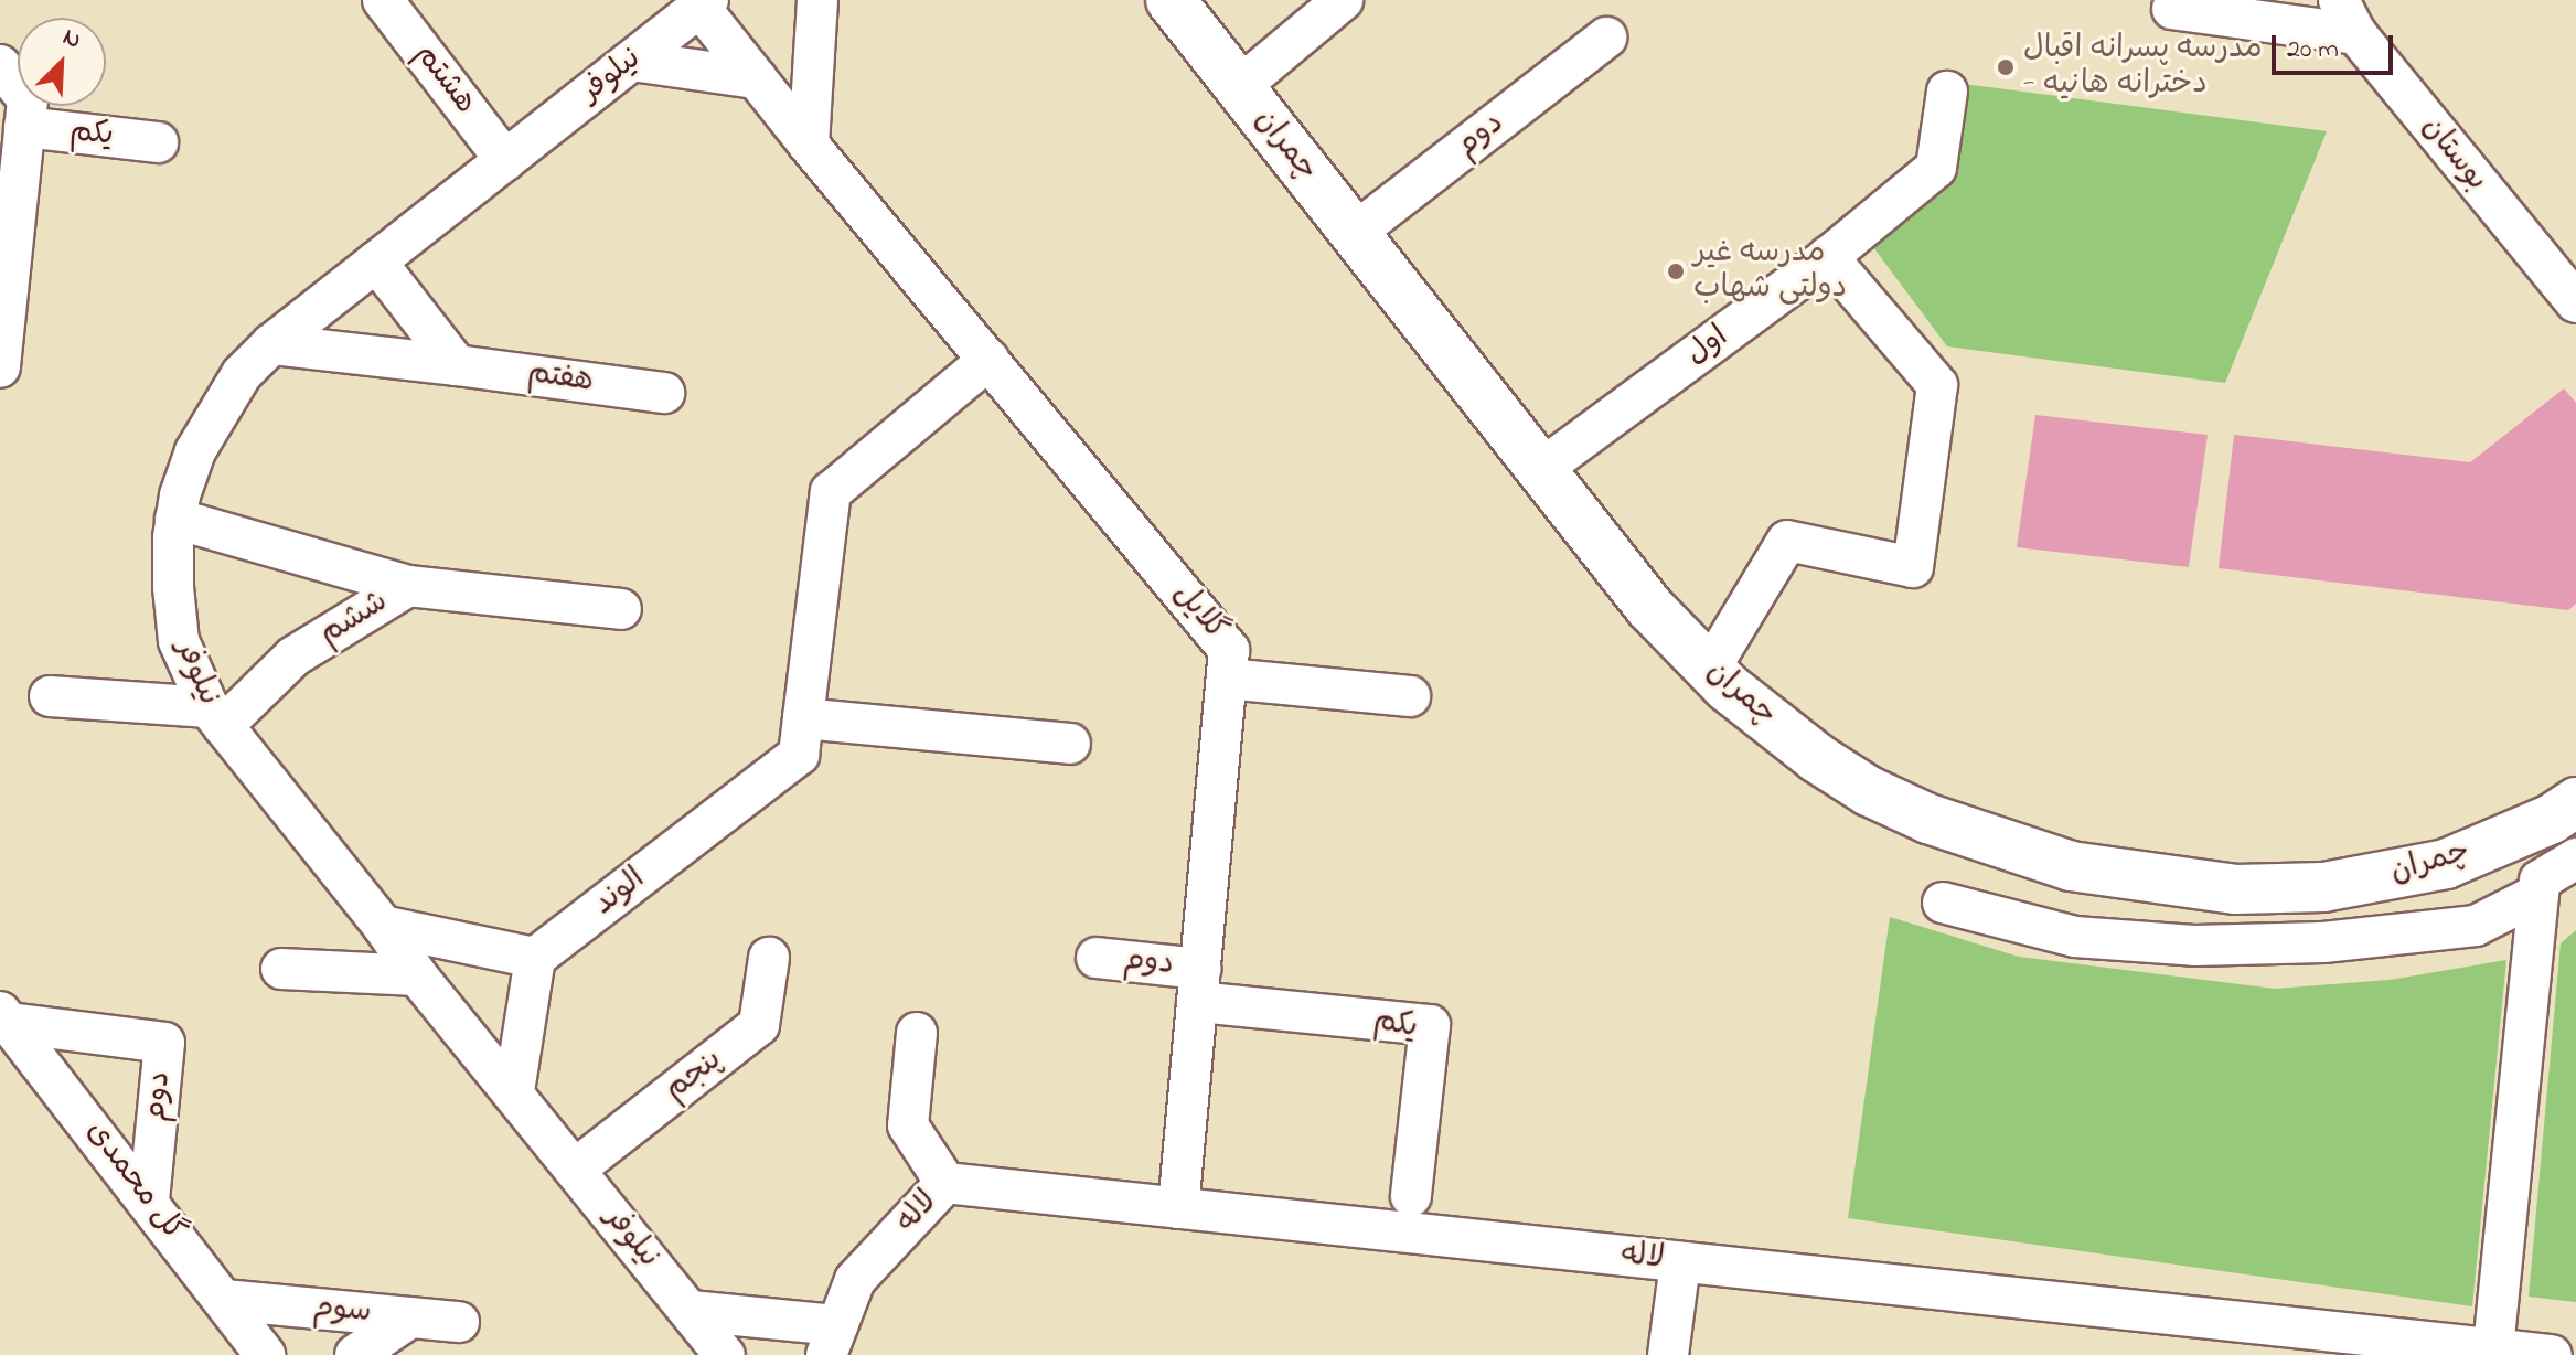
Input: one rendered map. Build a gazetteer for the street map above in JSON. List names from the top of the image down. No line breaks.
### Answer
{"streets":{"main road":["چمران"],"street":["نیلوفر","هشتم","یکم","دوم","بوستان","اول","هفتم","گلایل","ششم","الوند","پنجم","گل محمدی","لاله","سوم"]},"crossings":[["نیلوفر","هشتم"],["نیلوفر","هفتم"],["نیلوفر","گلایل"],["نیلوفر","ششم"],["نیلوفر","پنجم"],["یکم","دوم"],["یکم","گلایل"],["دوم","چمران"],["دوم","گلایل"],["دوم","گل محمدی"],["چمران","اول"],["گلایل","الوند"],["گلایل","لاله"],["گل محمدی","سوم"]],"places":["مدرسه پسرانه اقبال - دخترانه هانیه","مدرسه غیر دولتی شهاب"],"scale_bar":"20 m","north":"top right"}
